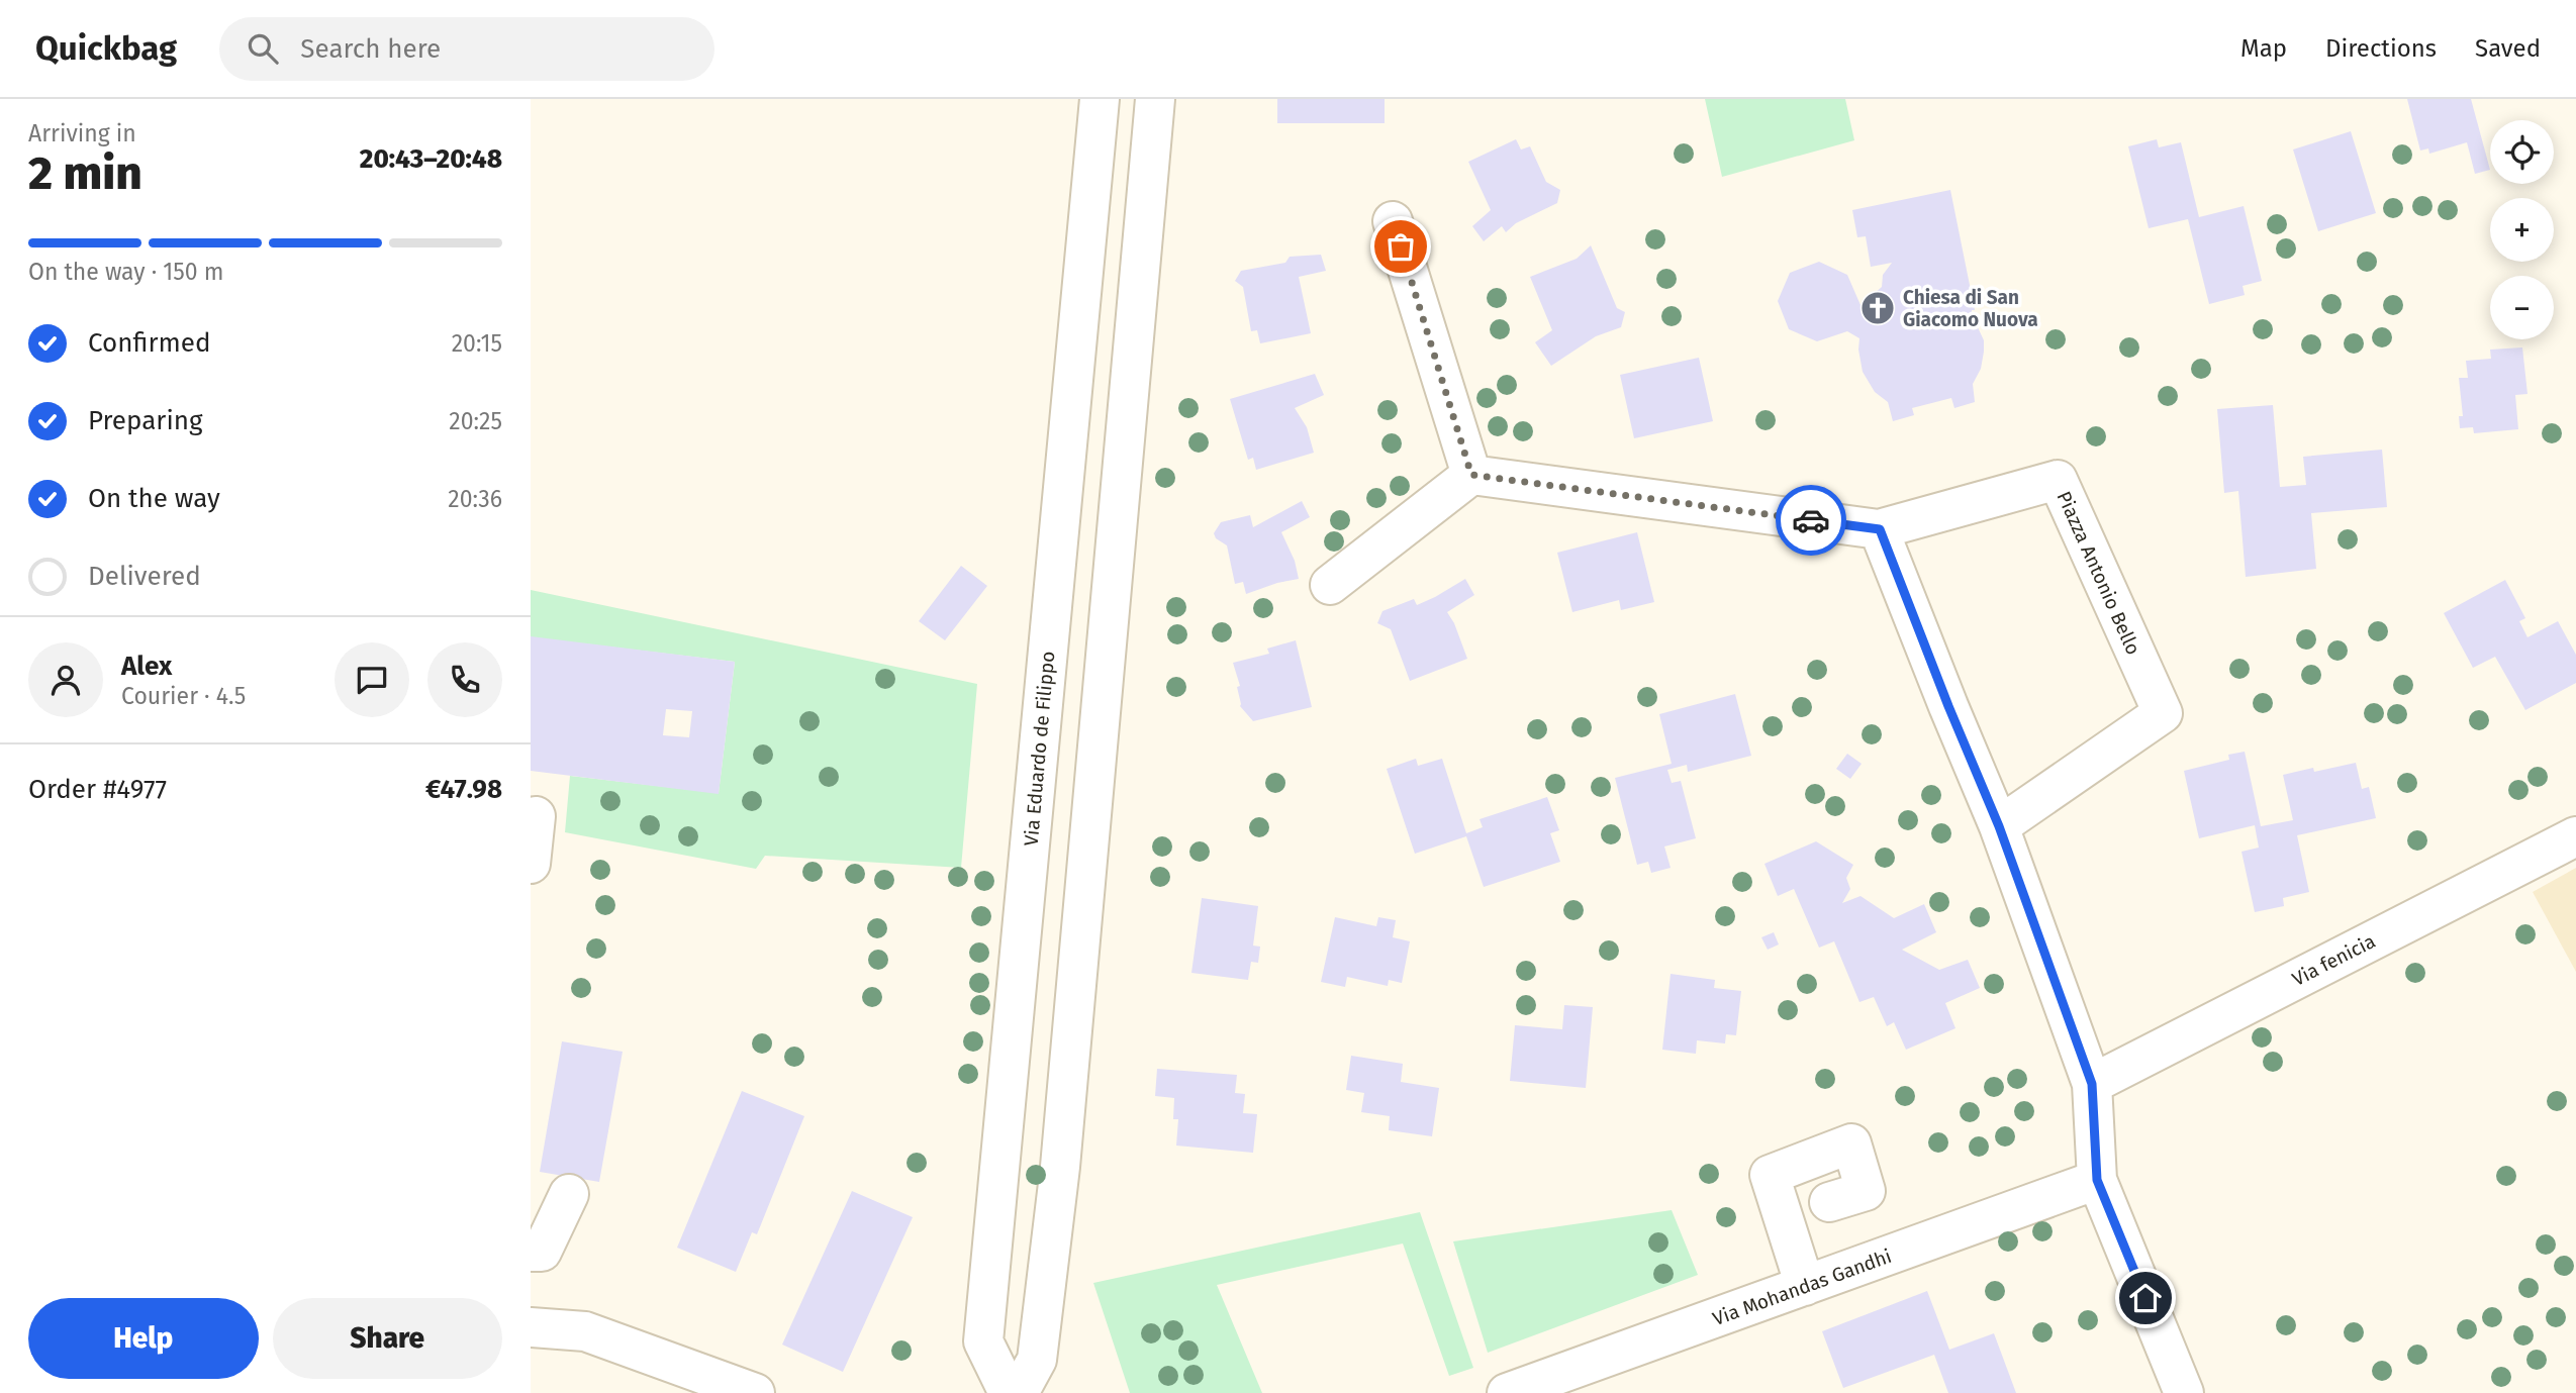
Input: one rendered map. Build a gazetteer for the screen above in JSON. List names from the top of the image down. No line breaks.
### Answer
{"streets":{"street":["Piazza Antonio Bello","Via Eduardo de Filippo","Via fenicia","Via Mohandas Gandhi"]},"places":{"church":["Chiesa di San Giacomo Nuova"]},"page":{"header":"Quickbag","search":"Search here","nav":["Map","Directions","Saved"],"heading":["2 min","Arriving in","20:43–20:48"],"panel":["Alex","Courier · 4.5","Order #4977","€47.98"],"map_buttons":["+","−"],"bar":"On the way · 150 m","list":[["Confirmed","20:15"],["Preparing","20:25"],["On the way","20:36"],"Delivered"],"buttons":["Help","Share"]}}
